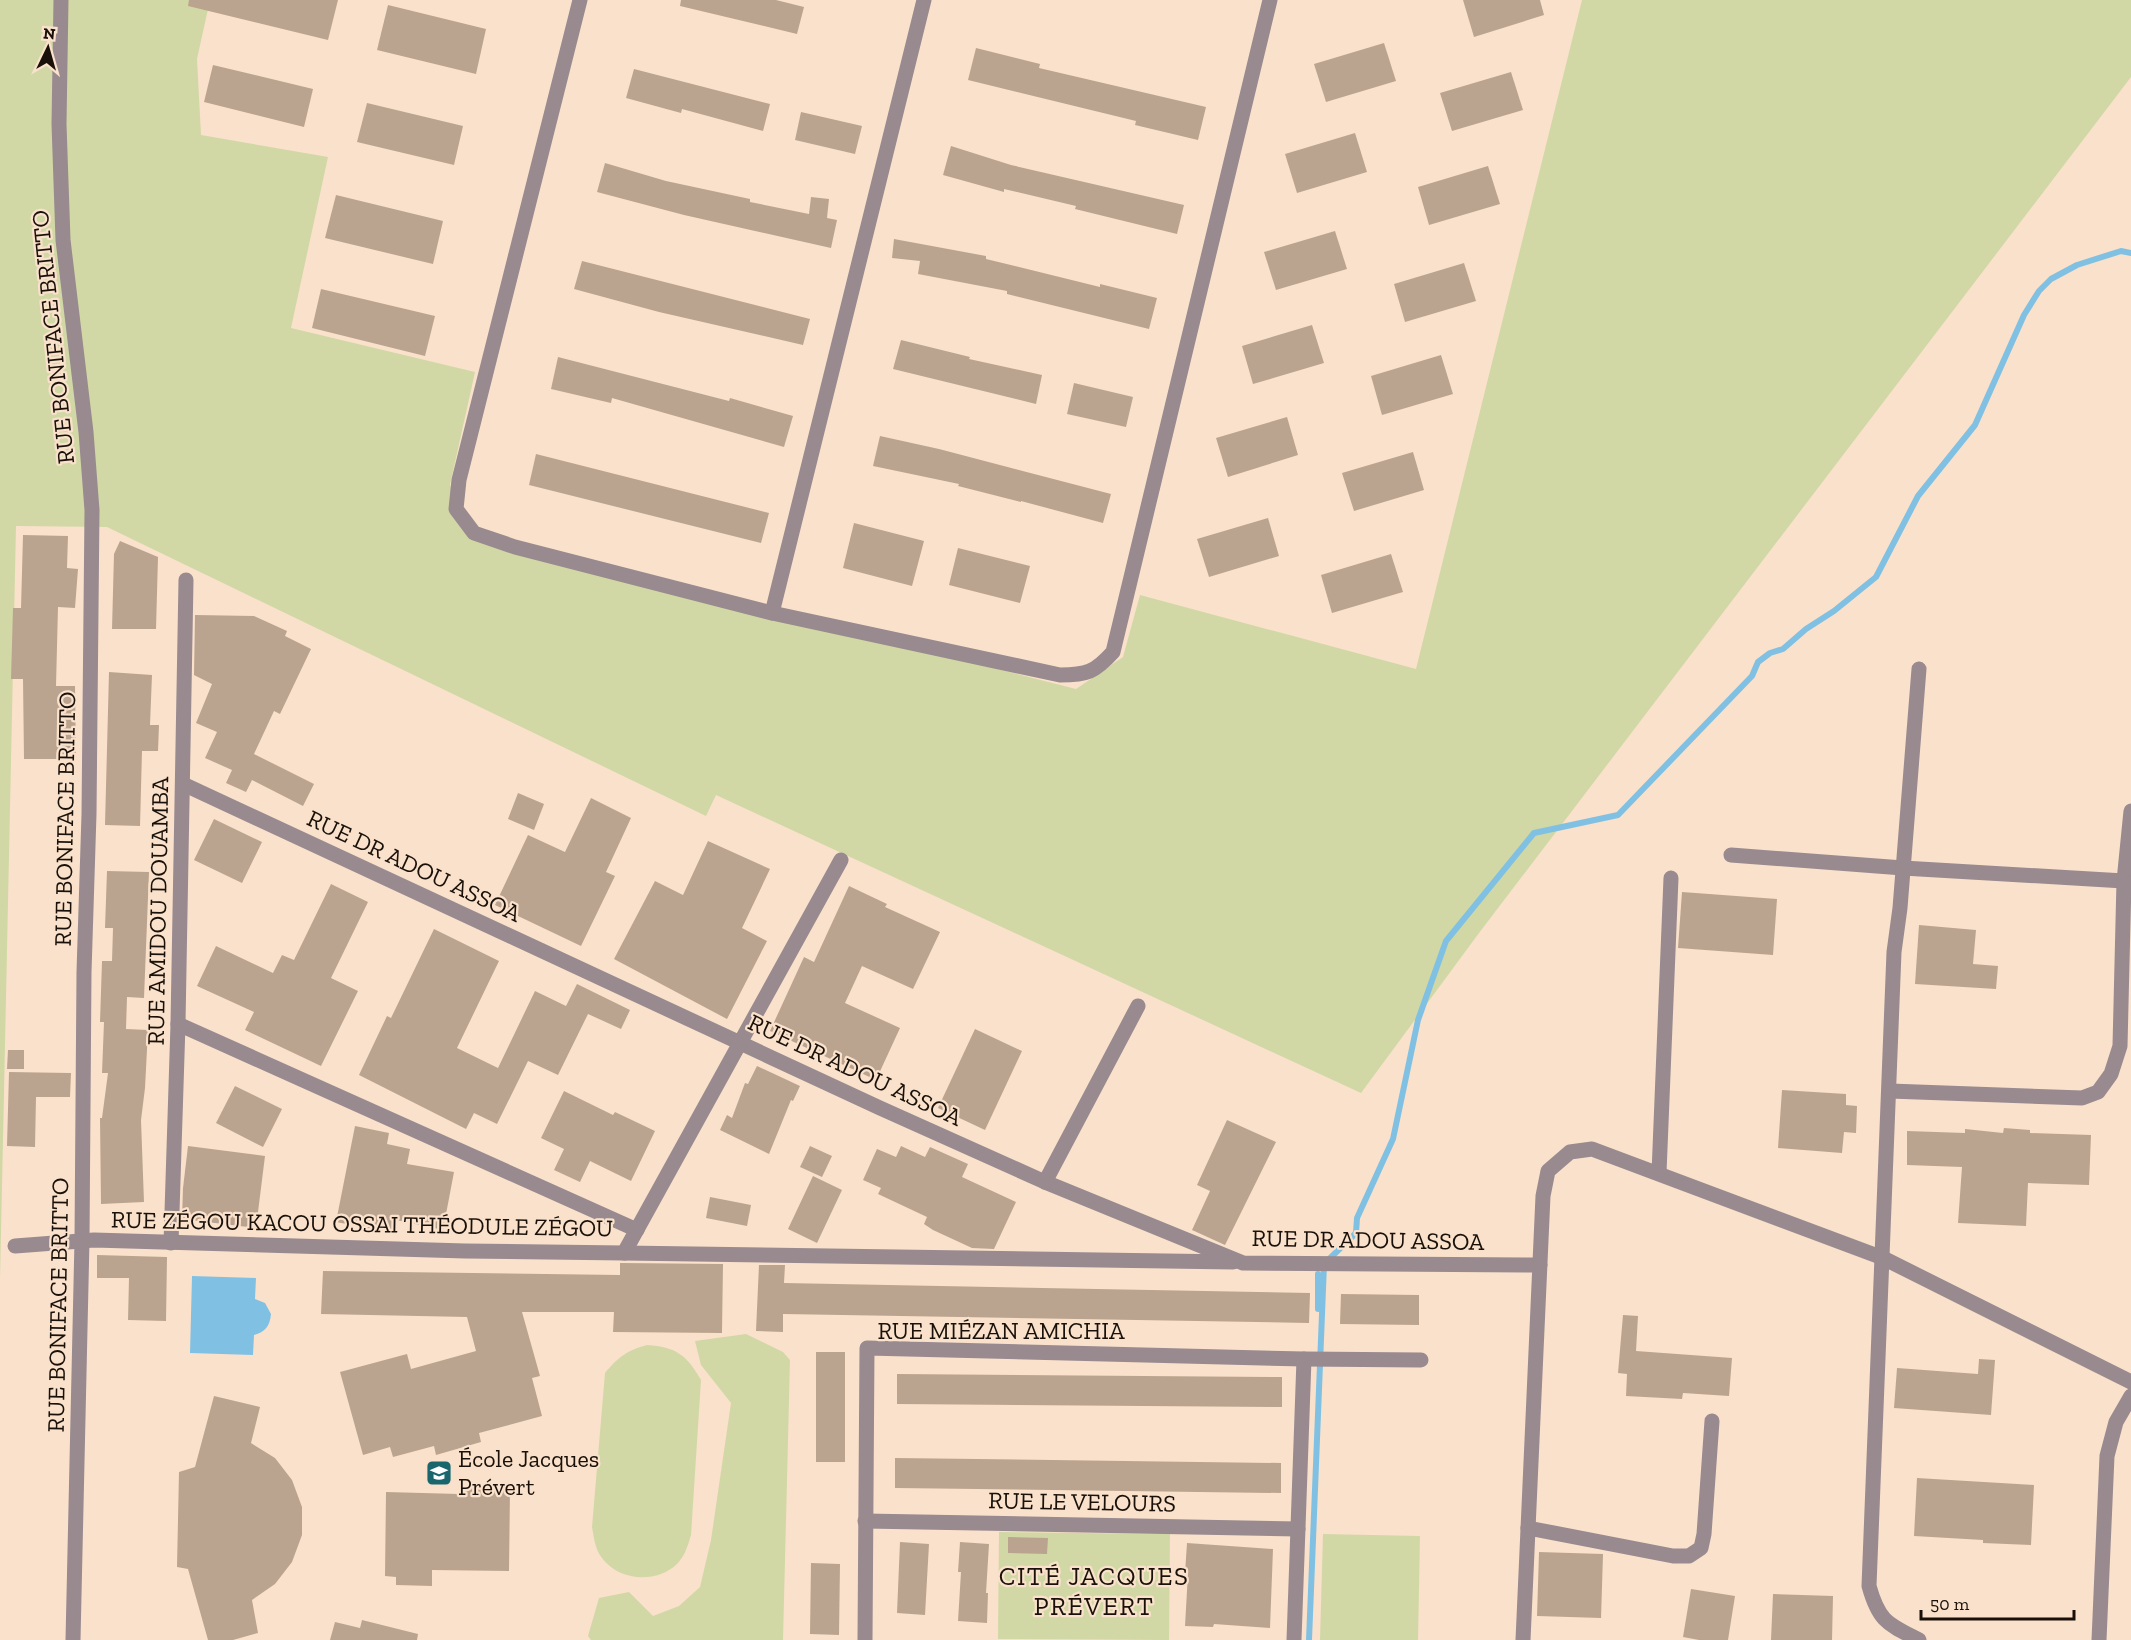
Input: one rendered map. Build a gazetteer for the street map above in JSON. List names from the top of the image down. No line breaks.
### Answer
{"streets":{"street":["RUE BONIFACE BRITTO","RUE DR ADOU ASSOA","RUE AMIDOU DOUAMBA","RUE ZÉGOU KACOU OSSAI THÉODULE ZÉGOU","RUE MIÉZAN AMICHIA","RUE LE VELOURS"]},"crossings":[["RUE BONIFACE BRITTO","RUE ZÉGOU KACOU OSSAI THÉODULE ZÉGOU"],["RUE DR ADOU ASSOA","RUE AMIDOU DOUAMBA"],["RUE DR ADOU ASSOA","RUE ZÉGOU KACOU OSSAI THÉODULE ZÉGOU"],["RUE AMIDOU DOUAMBA","RUE ZÉGOU KACOU OSSAI THÉODULE ZÉGOU"],["RUE MIÉZAN AMICHIA","RUE LE VELOURS"]],"districts":["CITÉ JACQUES PRÉVERT"],"places":{"school or university":["École Jacques Prévert"]},"scale_bar":"50 m","north":"top"}
